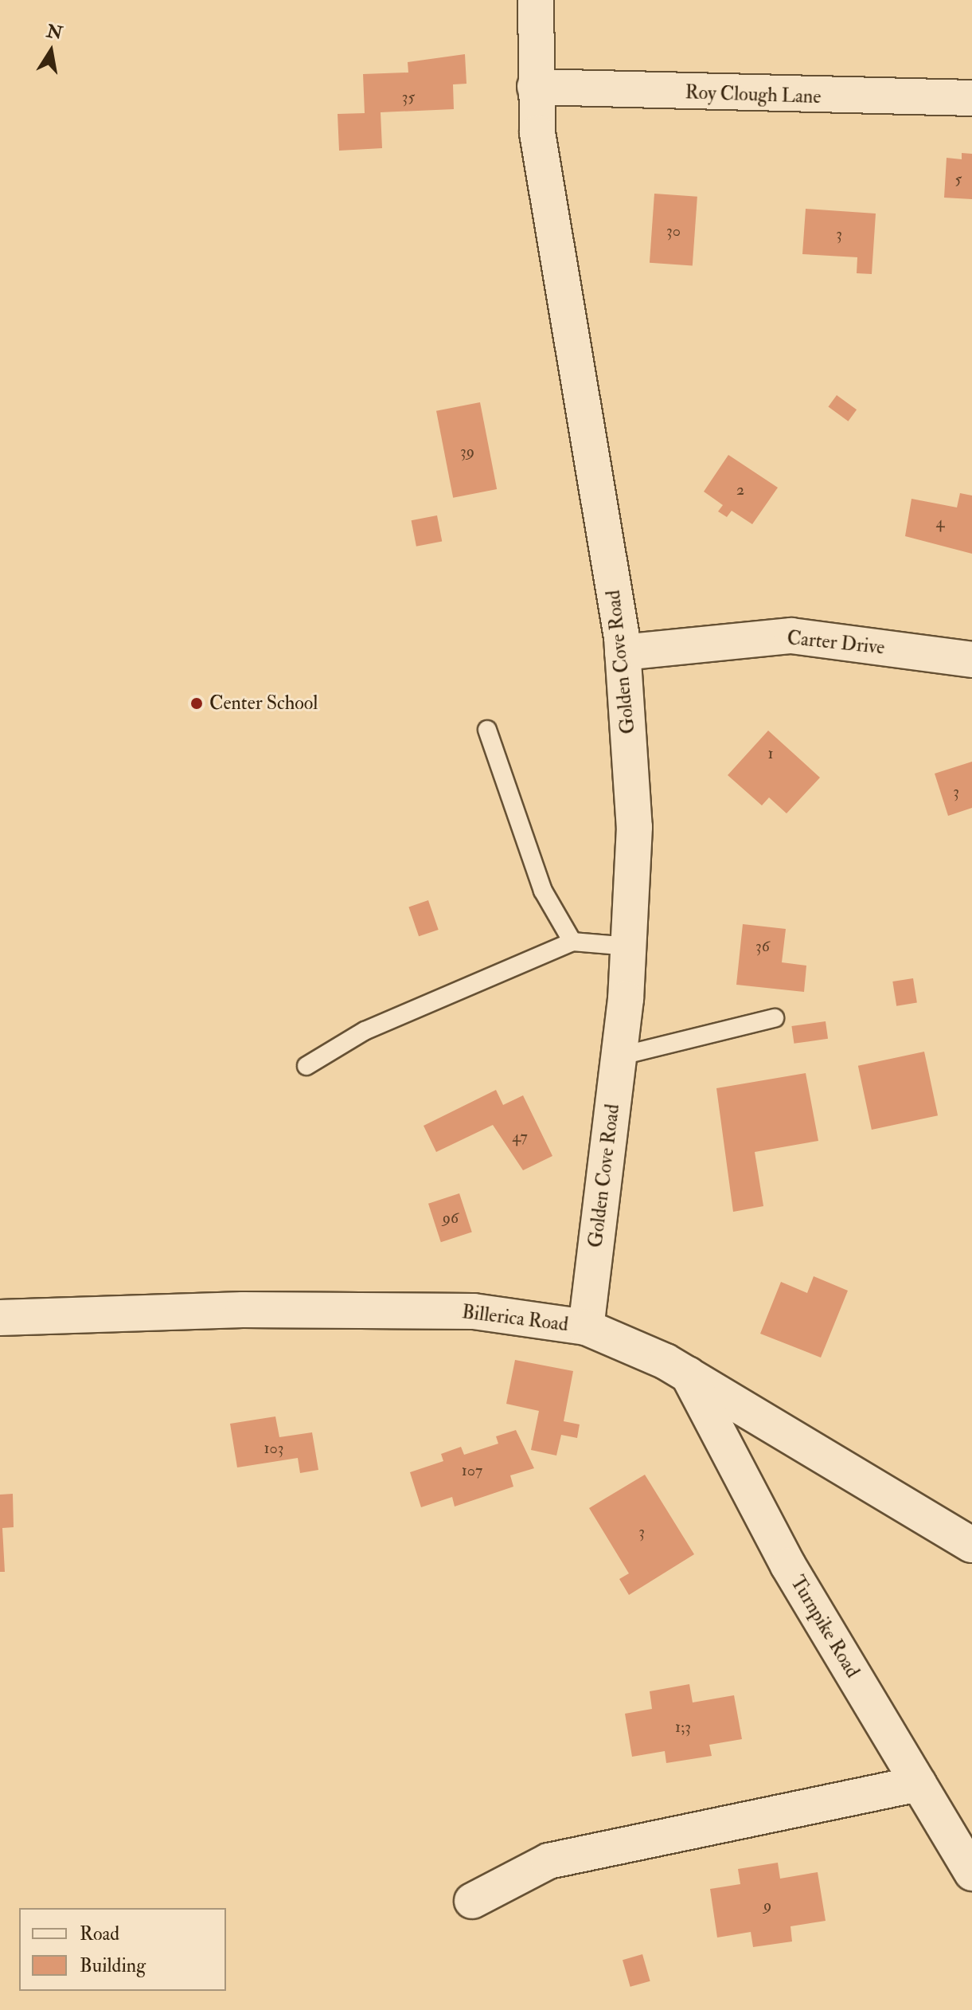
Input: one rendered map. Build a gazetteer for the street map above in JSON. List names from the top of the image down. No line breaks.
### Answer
{"streets":{"main road":["Roy Clough Lane","Carter Drive","Golden Cove Road","Billerica Road","Turnpike Road"]},"crossings":[["Roy Clough Lane","Golden Cove Road"],["Carter Drive","Golden Cove Road"],["Golden Cove Road","Billerica Road"],["Billerica Road","Turnpike Road"]],"places":["Center School"],"house_numbers":["35","5","30","3","39","2","4","1","3","36","47","96","103","107","3","1;3","9"],"legend":["Road","Building"],"north":"top"}
